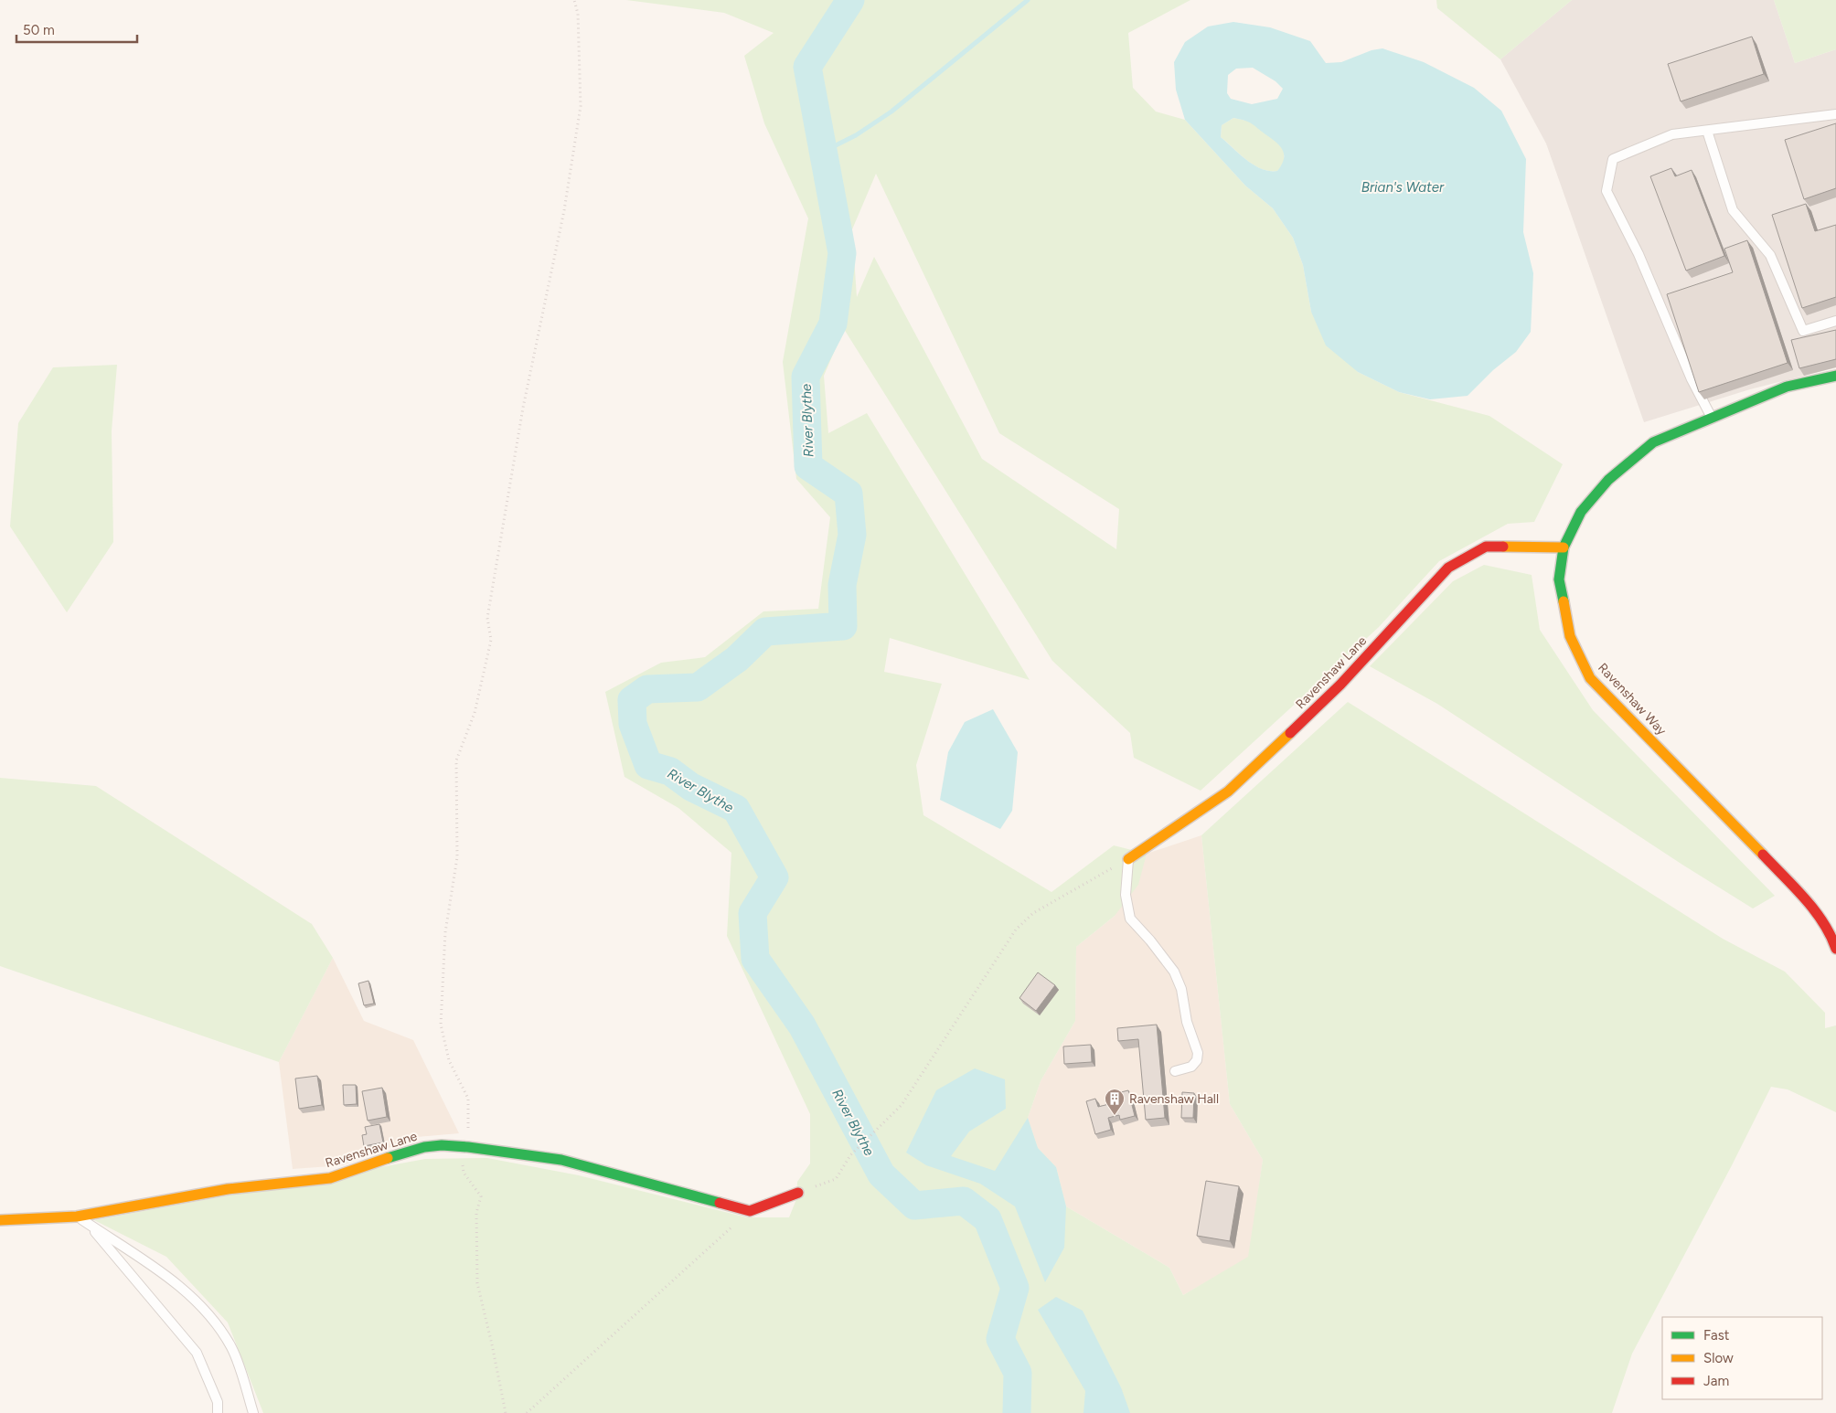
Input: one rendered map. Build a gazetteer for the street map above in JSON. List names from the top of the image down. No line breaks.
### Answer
{"streets":{"street":["Ravenshaw Lane","Ravenshaw Way"]},"crossings":[["Ravenshaw Lane","Ravenshaw Way"]],"water":["Brian's Water","River Blythe"],"places":{"building":["Ravenshaw Hall"]},"legend":["Fast","Slow","Jam"],"scale_bar":"50 m"}
